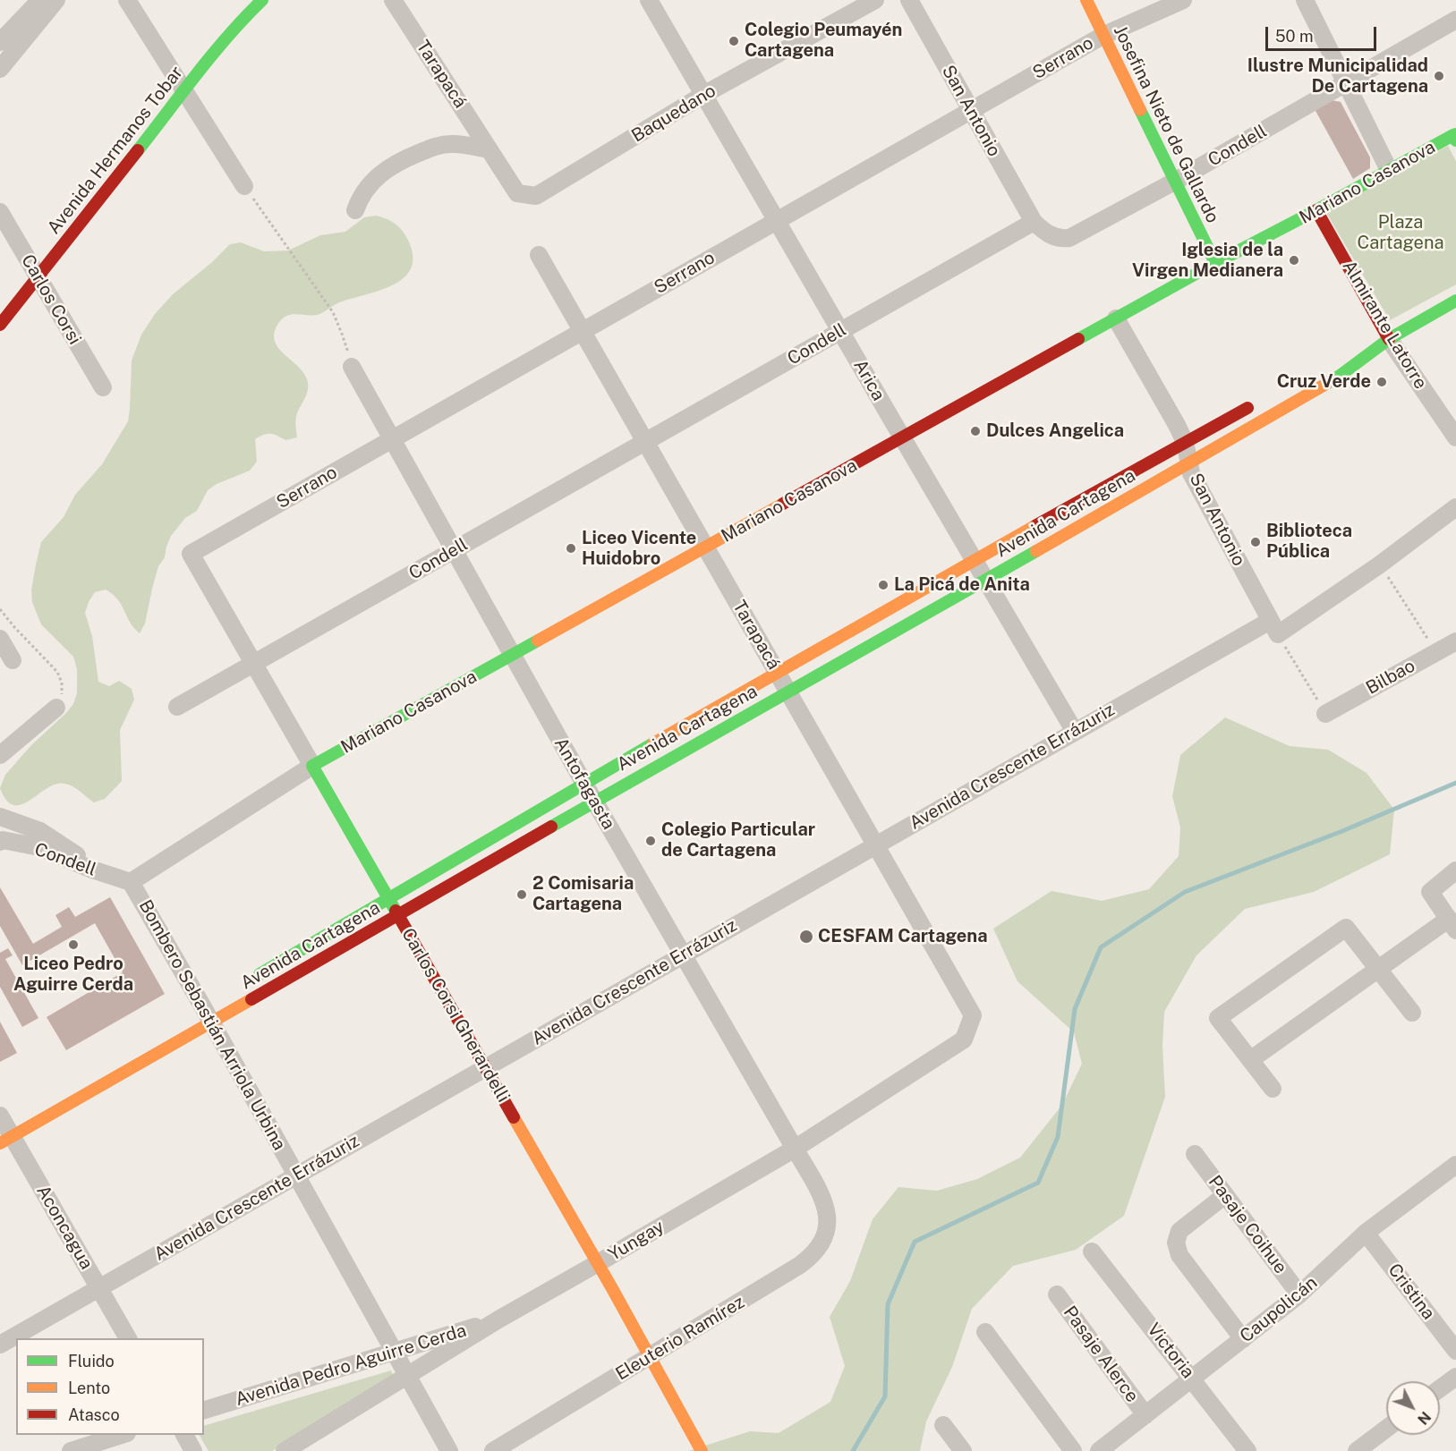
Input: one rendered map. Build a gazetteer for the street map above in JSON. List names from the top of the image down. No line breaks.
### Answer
{"streets":{"main road":["Josefina Nieto de Gallardo","Avenida Hermanos Tobar","Mariano Casanova","Almirante Latorre","Avenida Cartagena","Carlos Corsi Gherardelli"],"street":["Serrano","Tarapacá","San Antonio","Baquedano","Condell","Carlos Corsi","Arica","Bilbao","Avenida Crescente Errázuriz","Antofagasta","Bombero Sebastián Arriola Urbina","Pasaje Coihue","Aconcagua","Yungay","Cristina","Caupolicán","Eleuterio Ramírez","Victoria","Pasaje Alerce","Avenida Pedro Aguirre Cerda"]},"crossings":[["Serrano","Tarapacá"],["Serrano","San Antonio"],["Serrano","Josefina Nieto de Gallardo"],["Serrano","Arica"],["Serrano","Antofagasta"],["Serrano","Carlos Corsi Gherardelli"],["Tarapacá","Baquedano"],["Tarapacá","Condell"],["Tarapacá","Mariano Casanova"],["Tarapacá","Avenida Cartagena"],["Tarapacá","Avenida Crescente Errázuriz"],["Tarapacá","Yungay"],["San Antonio","Condell"],["San Antonio","Mariano Casanova"],["San Antonio","Avenida Cartagena"],["San Antonio","Avenida Crescente Errázuriz"],["Baquedano","Arica"],["Josefina Nieto de Gallardo","Condell"],["Josefina Nieto de Gallardo","Mariano Casanova"],["Condell","Mariano Casanova"],["Condell","Arica"],["Condell","Antofagasta"],["Condell","Carlos Corsi Gherardelli"],["Condell","Bombero Sebastián Arriola Urbina"],["Avenida Hermanos Tobar","Carlos Corsi"],["Mariano Casanova","Almirante Latorre"],["Mariano Casanova","Arica"],["Mariano Casanova","Antofagasta"],["Mariano Casanova","Carlos Corsi Gherardelli"],["Mariano Casanova","Bombero Sebastián Arriola Urbina"],["Almirante Latorre","Avenida Cartagena"],["Arica","Avenida Cartagena"],["Arica","Avenida Crescente Errázuriz"],["Avenida Cartagena","Antofagasta"],["Avenida Cartagena","Carlos Corsi Gherardelli"],["Avenida Cartagena","Bombero Sebastián Arriola Urbina"],["Avenida Cartagena","Aconcagua"],["Avenida Crescente Errázuriz","Antofagasta"],["Avenida Crescente Errázuriz","Carlos Corsi Gherardelli"],["Avenida Crescente Errázuriz","Bombero Sebastián Arriola Urbina"],["Avenida Crescente Errázuriz","Aconcagua"],["Antofagasta","Yungay"],["Antofagasta","Eleuterio Ramírez"],["Carlos Corsi Gherardelli","Yungay"],["Carlos Corsi Gherardelli","Eleuterio Ramírez"],["Bombero Sebastián Arriola Urbina","Yungay"],["Bombero Sebastián Arriola Urbina","Avenida Pedro Aguirre Cerda"],["Pasaje Coihue","Caupolicán"],["Yungay","Avenida Pedro Aguirre Cerda"],["Cristina","Caupolicán"],["Caupolicán","Victoria"],["Caupolicán","Pasaje Alerce"]],"parks":["Plaza Cartagena"],"places":["Colegio Peumayén Cartagena","Ilustre Municipalidad De Cartagena","Iglesia de la Virgen Medianera","Cruz Verde","Dulces Angelica","Biblioteca Pública","Liceo Vicente Huidobro","La Picá de Anita","Colegio Particular de Cartagena","2 Comisaria Cartagena","CESFAM Cartagena","Liceo Pedro Aguirre Cerda"],"legend":["Fluido","Lento","Atasco"],"scale_bar":"50 m","north":"bottom right"}
